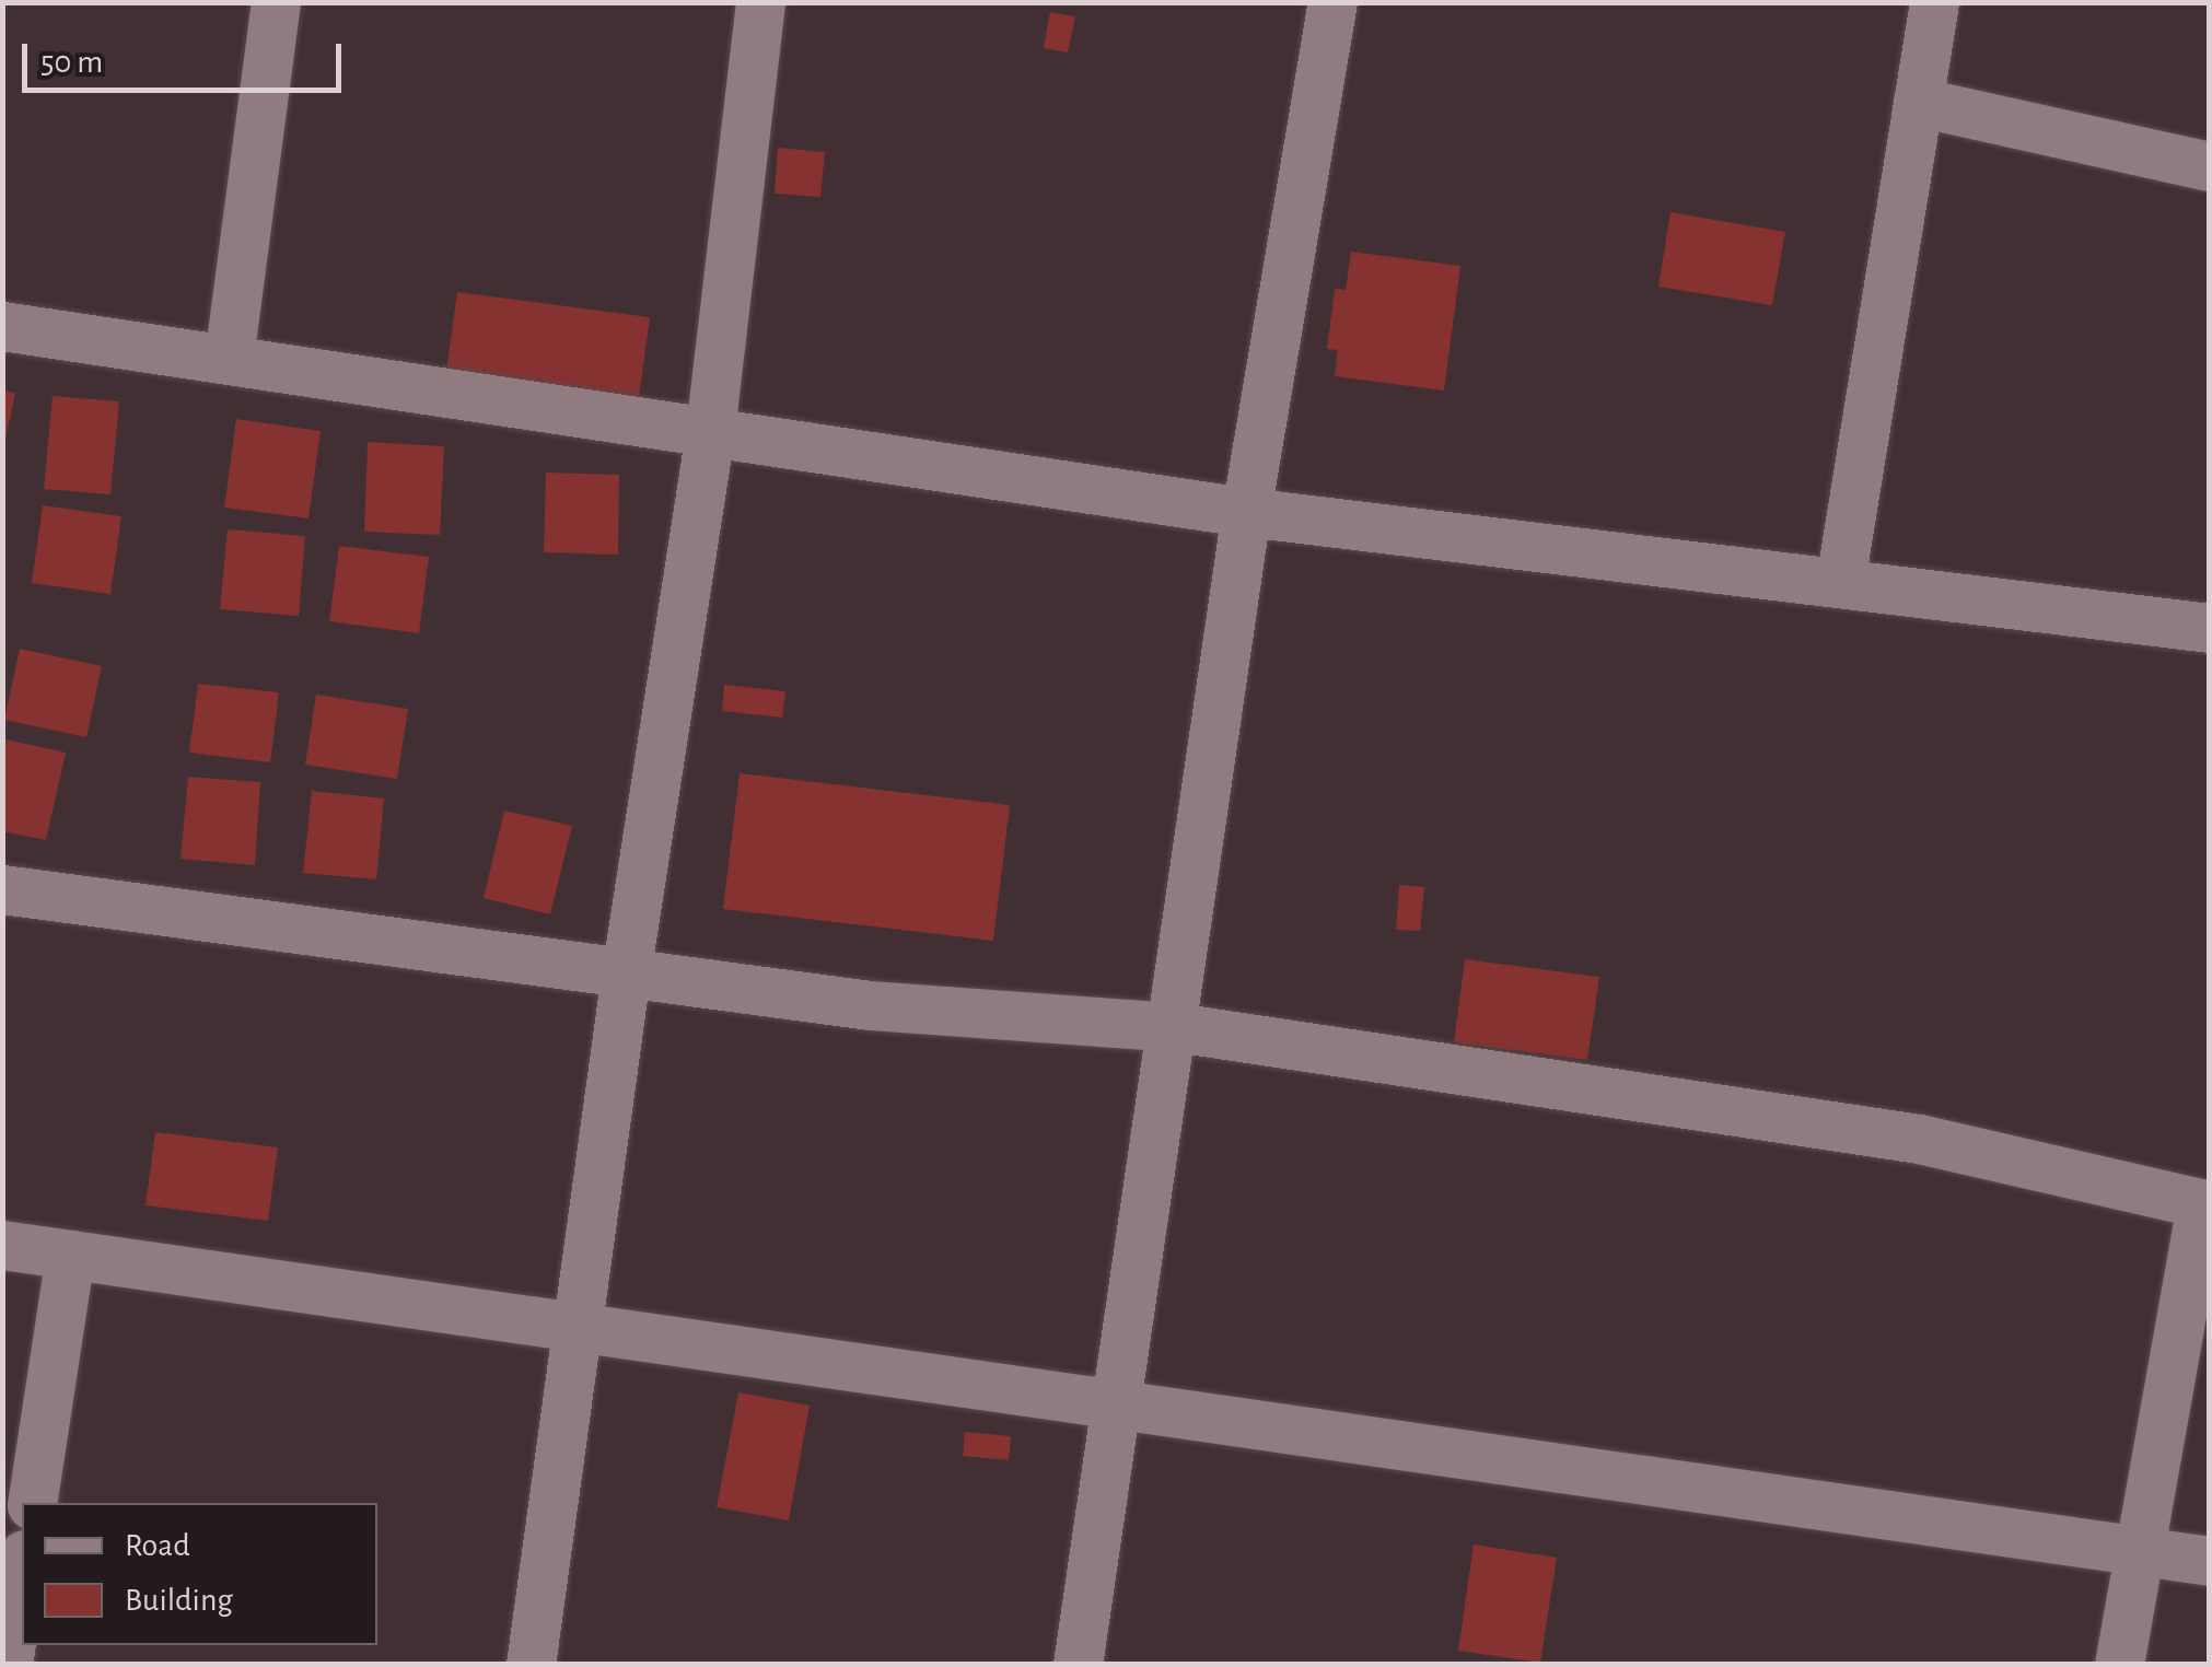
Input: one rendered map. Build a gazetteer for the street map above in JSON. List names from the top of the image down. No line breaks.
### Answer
{"legend":["Road","Building"],"scale_bar":"50 m"}
